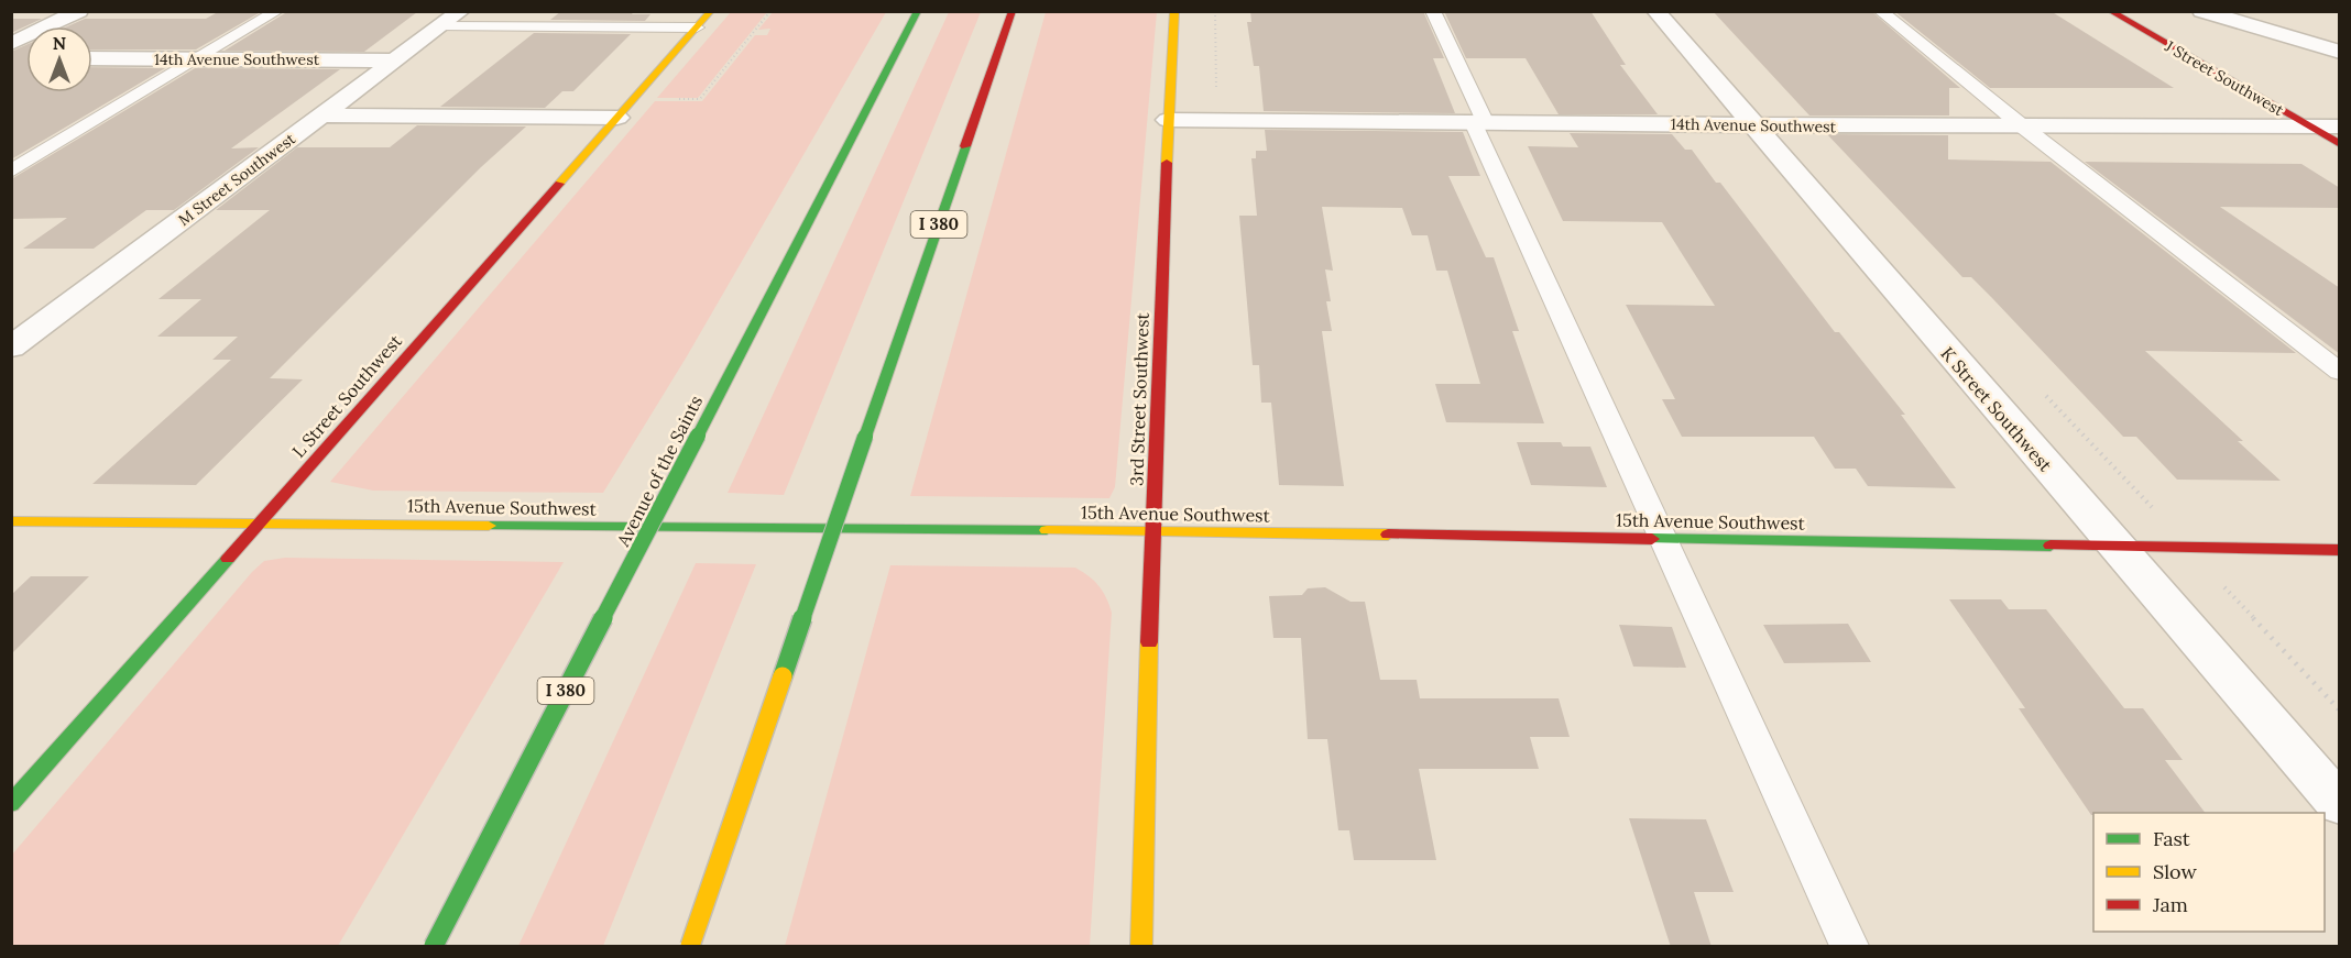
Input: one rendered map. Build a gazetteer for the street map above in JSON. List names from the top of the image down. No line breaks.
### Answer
{"streets":{"main road":["J Street Southwest","I 380","L Street Southwest","3rd Street Southwest","Avenue of the Saints","15th Avenue Southwest"],"street":["14th Avenue Southwest","M Street Southwest","K Street Southwest"]},"crossings":[["14th Avenue Southwest","J Street Southwest"],["14th Avenue Southwest","M Street Southwest"],["14th Avenue Southwest","3rd Street Southwest"],["14th Avenue Southwest","K Street Southwest"],["L Street Southwest","15th Avenue Southwest"],["3rd Street Southwest","15th Avenue Southwest"],["K Street Southwest","15th Avenue Southwest"]],"legend":["Fast","Slow","Jam"],"north":"top"}
